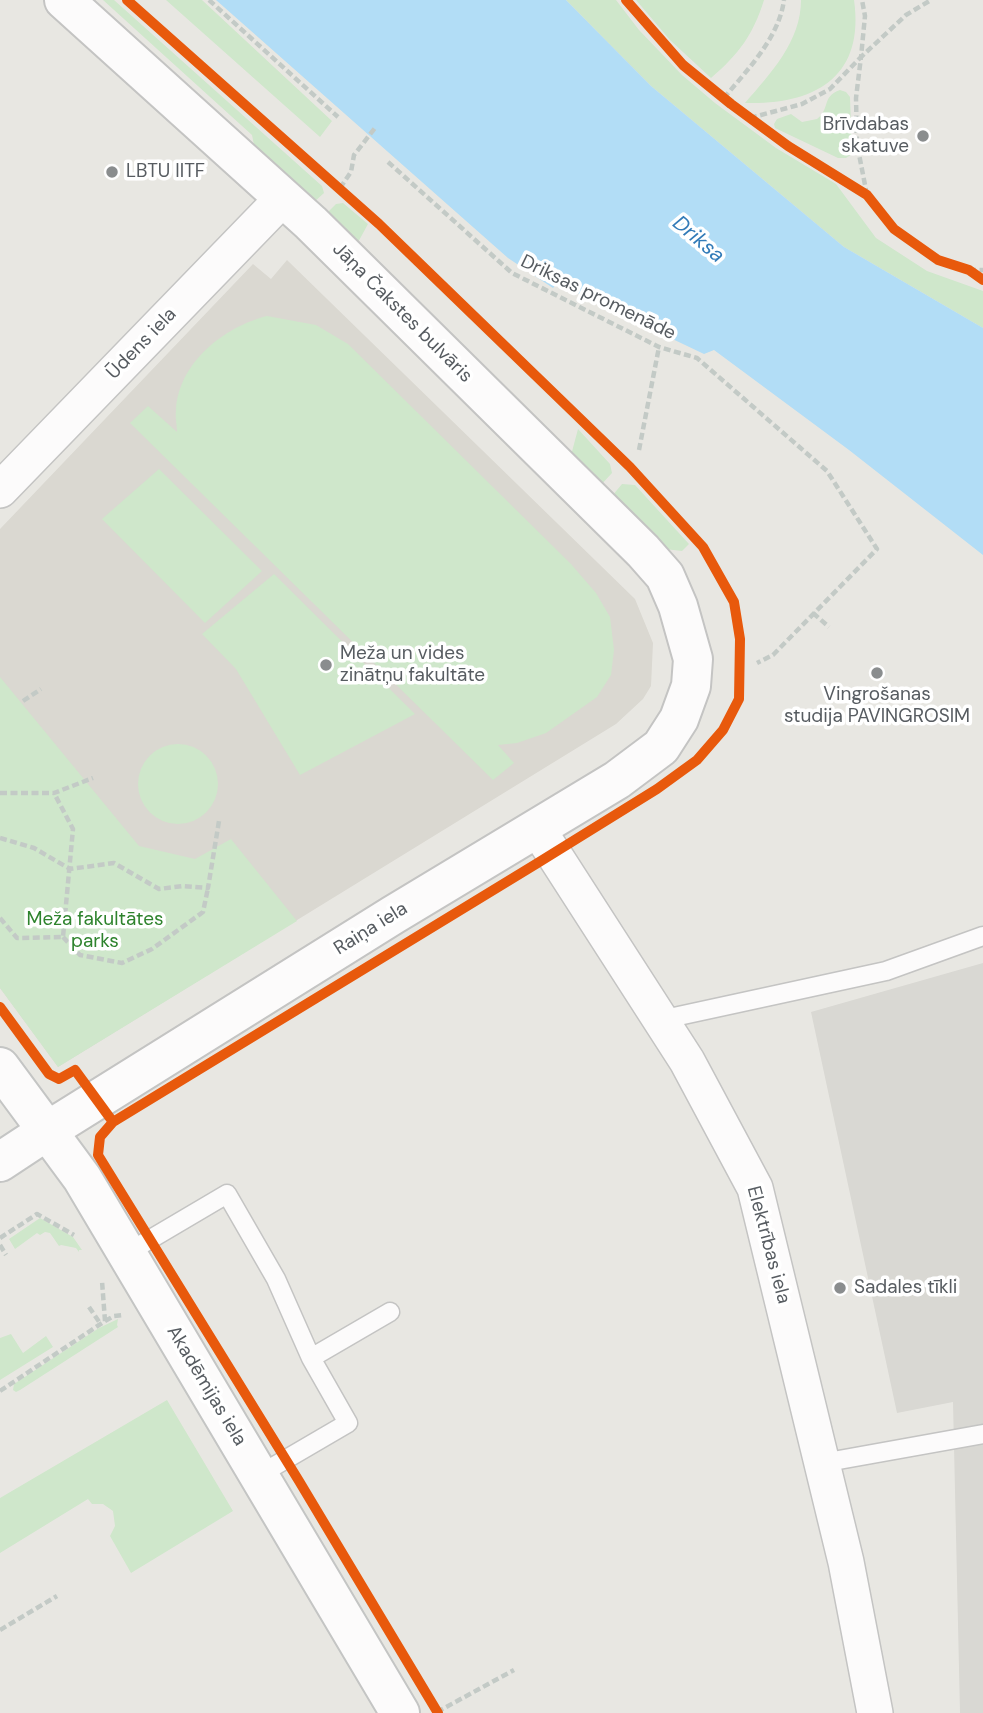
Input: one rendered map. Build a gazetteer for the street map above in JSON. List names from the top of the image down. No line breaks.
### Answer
{"streets":{"street":["Jāņa Čakstes bulvāris","Ūdens iela","Raiņa iela","Elektrības iela","Akadēmijas iela"],"path":["Driksas promenāde"]},"crossings":[["Jāņa Čakstes bulvāris","Ūdens iela"],["Jāņa Čakstes bulvāris","Raiņa iela"],["Raiņa iela","Elektrības iela"],["Raiņa iela","Akadēmijas iela"]],"water":["Driksa"],"parks":["Meža fakultātes parks"],"places":["Brīvdabas skatuve","LBTU IITF","Meža un vides zinātņu fakultāte","Vingrošanas studija PAVINGROSIM","Sadales tīkli"]}
